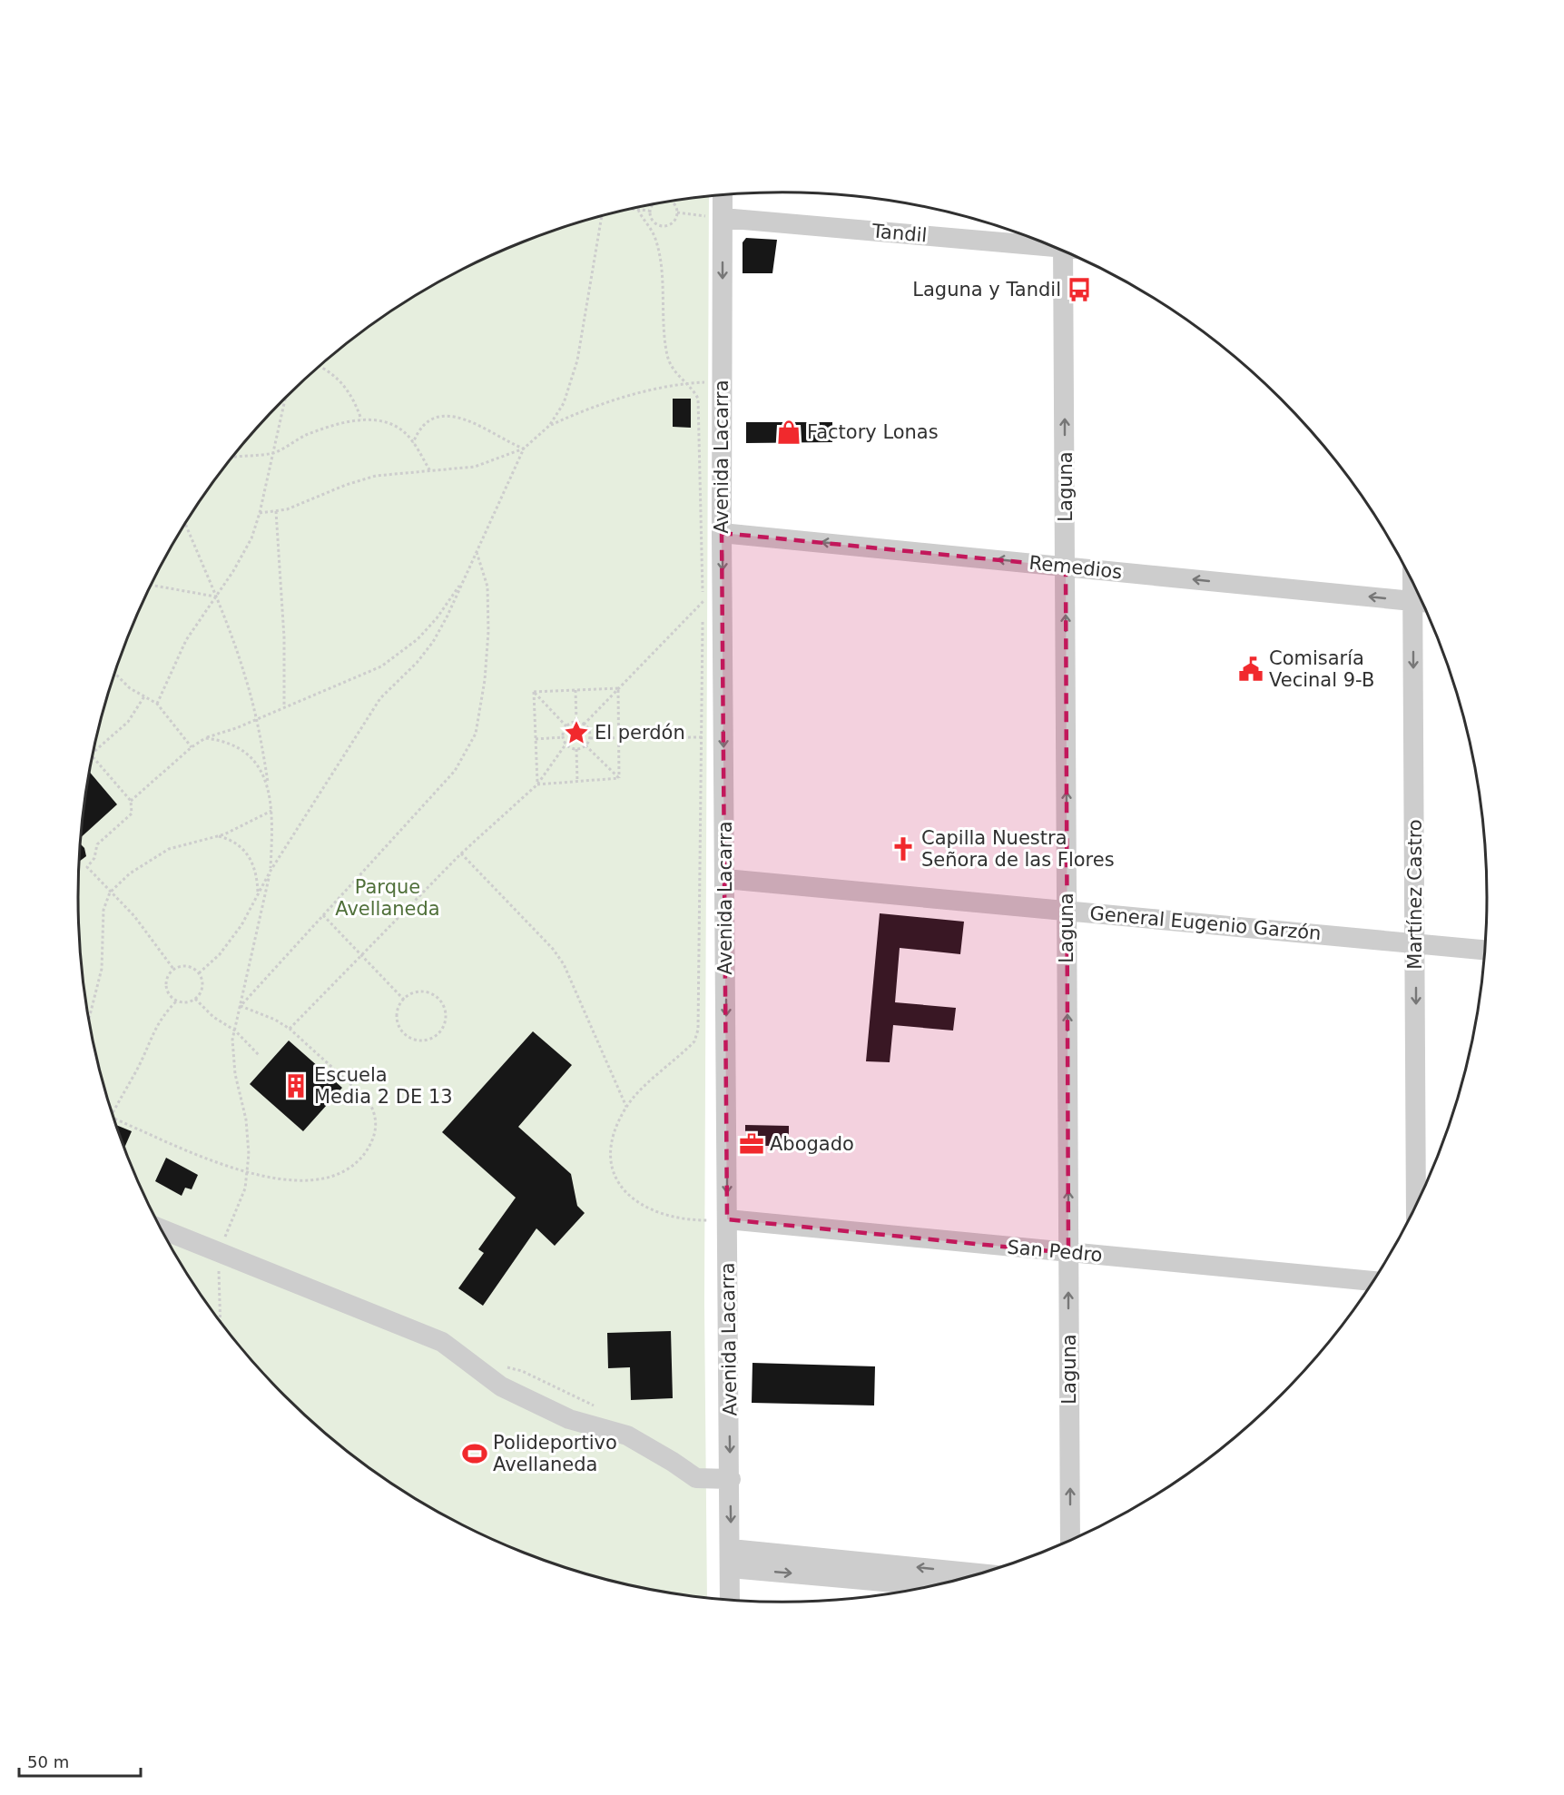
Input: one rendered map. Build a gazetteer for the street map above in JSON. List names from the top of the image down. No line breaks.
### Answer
{"streets":{"street":["Tandil","Avenida Lacarra","Laguna","Remedios","Martínez Castro","General Eugenio Garzón","San Pedro"]},"crossings":[["Tandil","Avenida Lacarra"],["Avenida Lacarra","Remedios"],["Avenida Lacarra","General Eugenio Garzón"],["Avenida Lacarra","San Pedro"],["Laguna","Remedios"],["Laguna","General Eugenio Garzón"],["Laguna","San Pedro"],["Martínez Castro","General Eugenio Garzón"]],"one_way":["Avenida Lacarra","Laguna","Remedios","Martínez Castro"],"parks":["Parque Avellaneda"],"places":{"bus stop":["Laguna y Tandil"],"shop":["Factory Lonas"],"public building":["Comisaría Vecinal 9-B"],"place":["El perdón"],"church":["Capilla Nuestra Señora de las Flores"],"building":["Escuela Media 2 DE 13"],"office":["Abogado"],"sports":["Polideportivo Avellaneda"]},"scale_bar":"50 m"}
